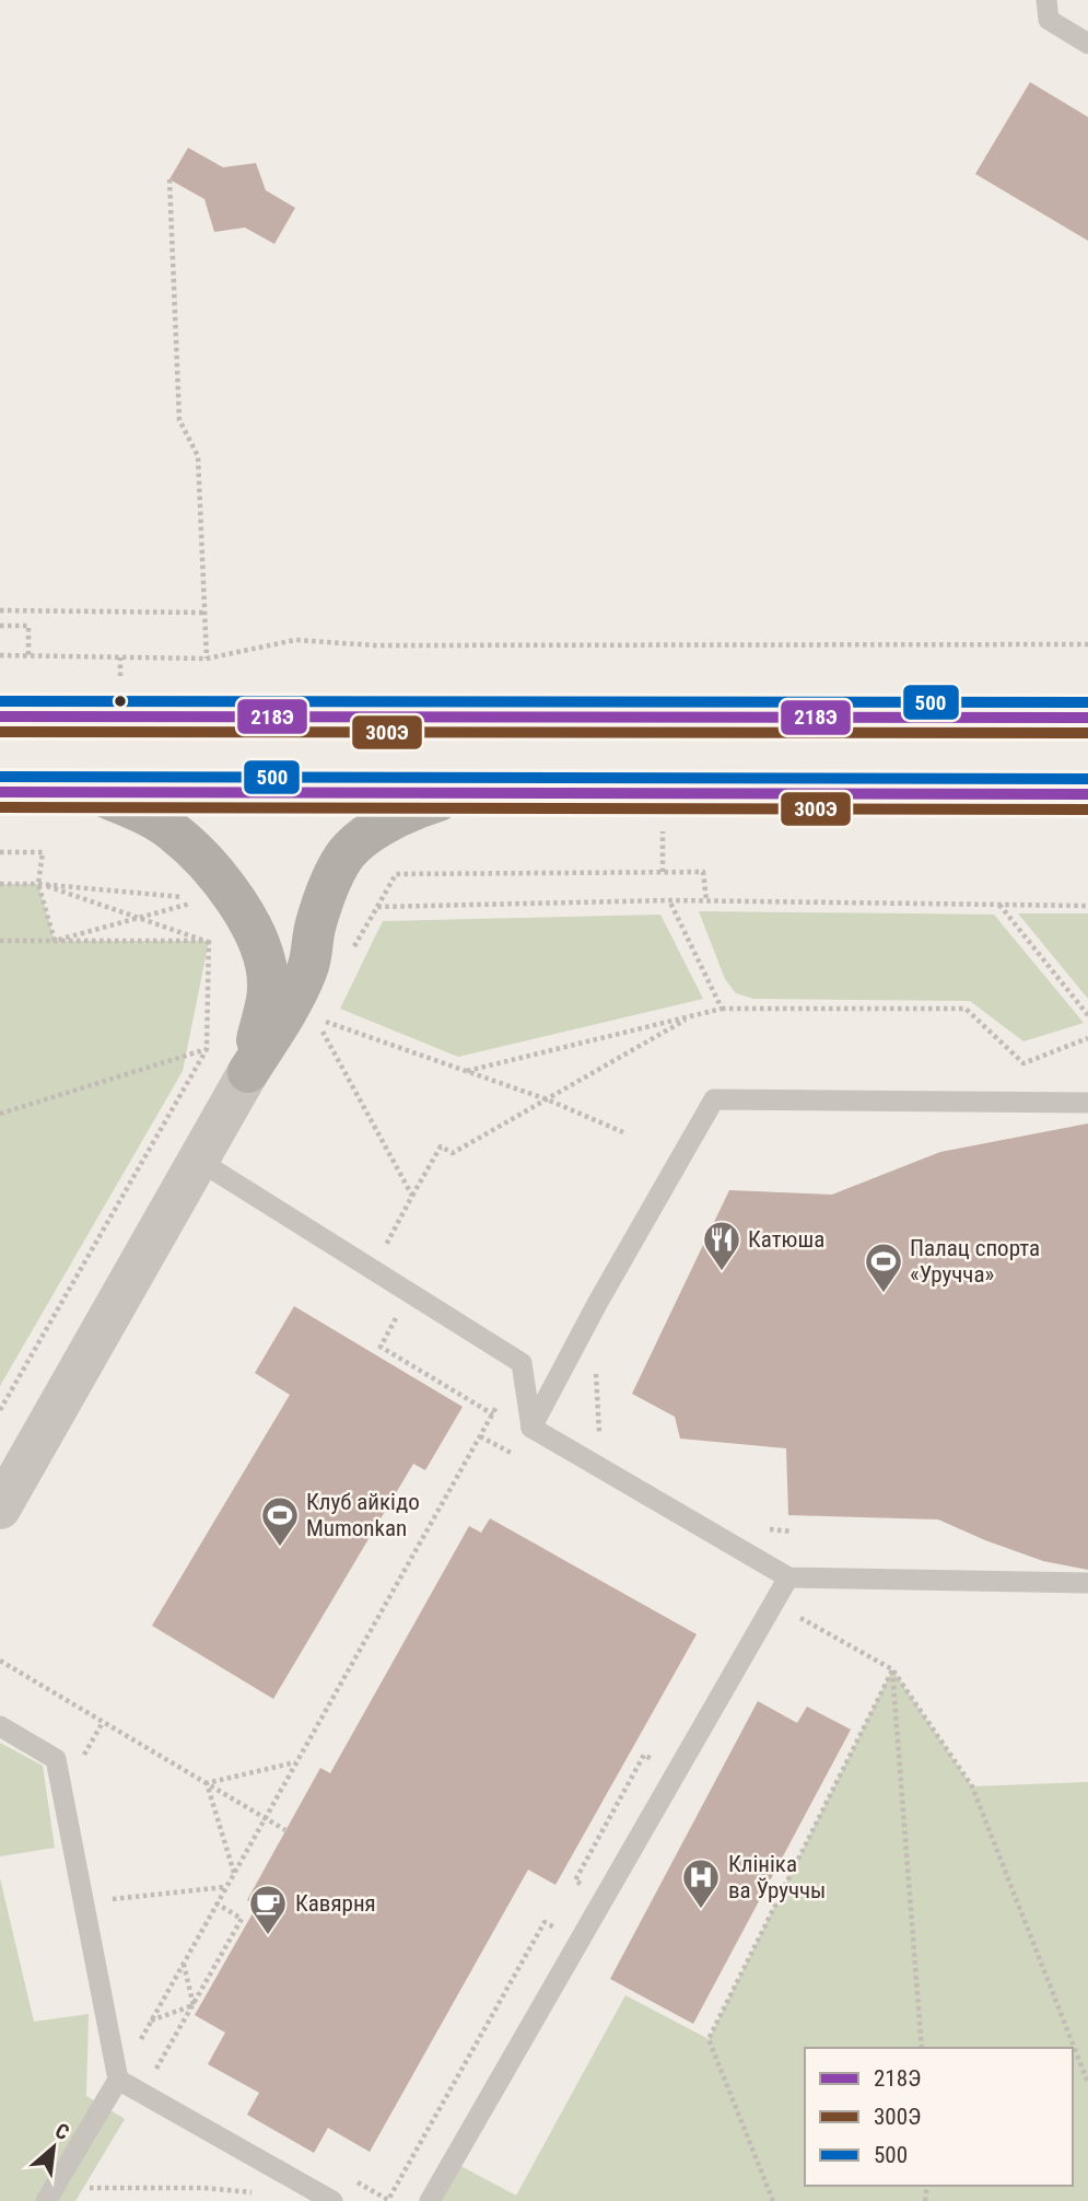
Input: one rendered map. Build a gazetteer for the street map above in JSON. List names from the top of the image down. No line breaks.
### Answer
{"places":{"restaurant":["Катюша"],"sports":["Палац спорта «Уручча»","Клуб айкідо Mumonkan"],"hospital":["Клініка ва Ўруччы"],"cafe":["Кавярня"]},"lines":["transit line 500","transit line 218Э","transit line 300Э"],"legend":["218Э","300Э","500"],"north":"top right"}
